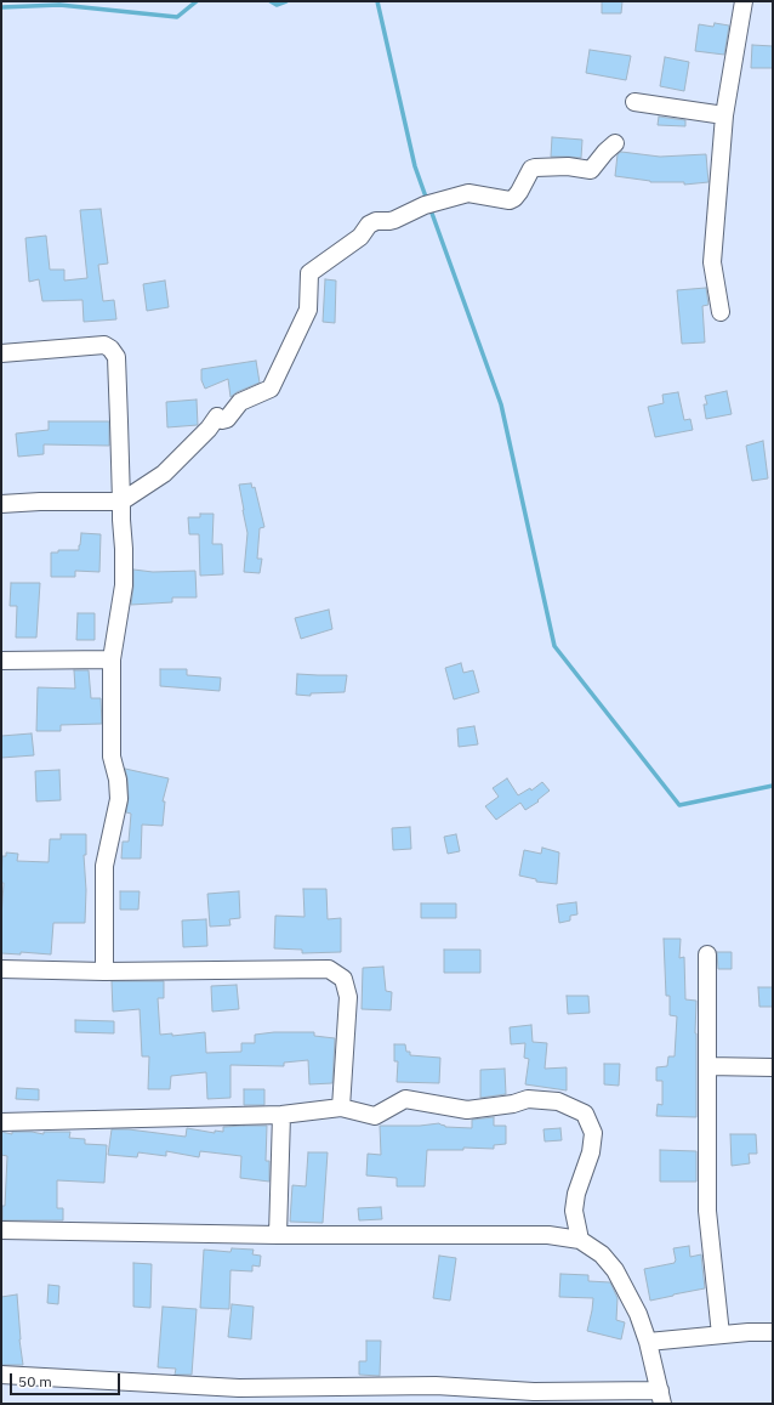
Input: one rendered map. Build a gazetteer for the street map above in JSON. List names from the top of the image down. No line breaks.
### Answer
{"scale_bar":"50 m"}
